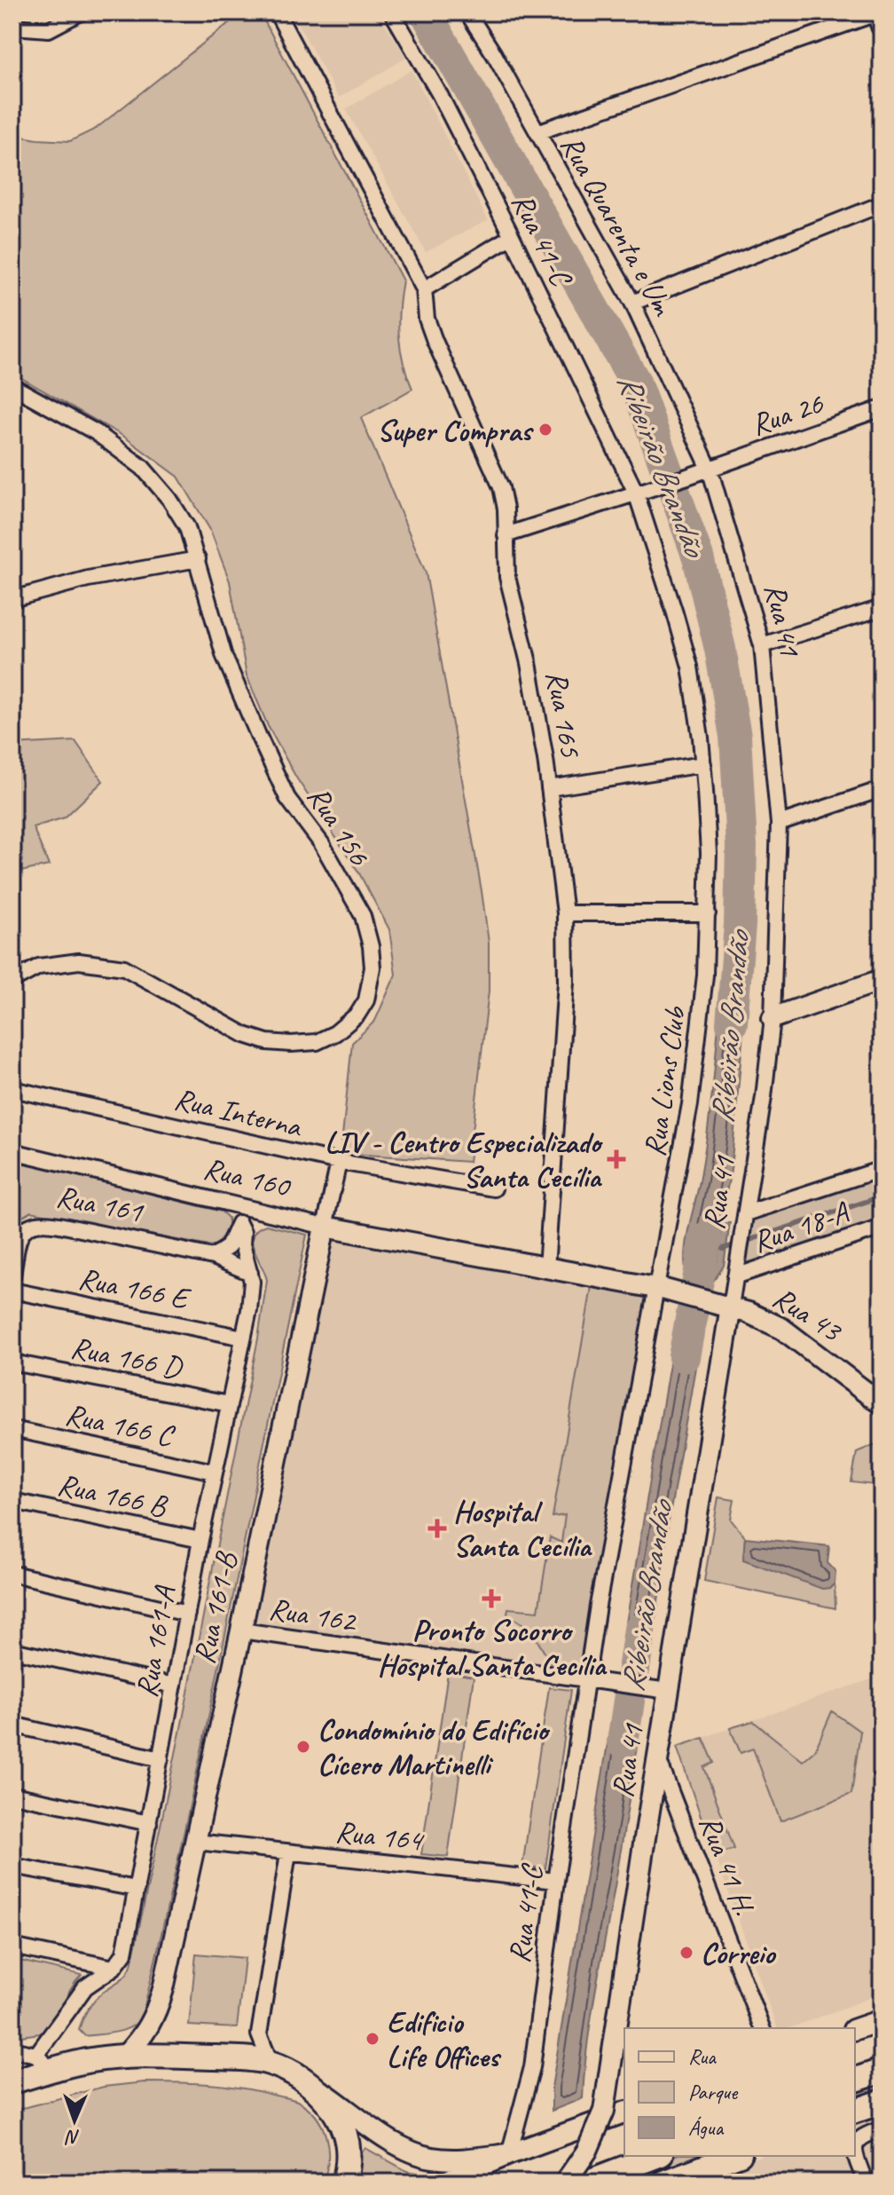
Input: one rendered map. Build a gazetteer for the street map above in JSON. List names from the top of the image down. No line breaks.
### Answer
{"streets":{"street":["Rua Quarenta e Um","Rua 41-C","Rua 26","Rua 41","Rua 165","Rua 156","Rua Lions Club","Rua Interna","Rua 160","Rua 161","Rua 18-A","Rua 166 E","Rua 43","Rua 166 D","Rua 166 C","Rua 166 B","Rua 161-B","Rua 162","Rua 161-A","Rua 164","Rua 41 H."]},"crossings":[["Rua Quarenta e Um","Rua 26"],["Rua Quarenta e Um","Rua 41"],["Rua 41-C","Rua 26"],["Rua 41-C","Rua Lions Club"],["Rua 41-C","Rua 162"],["Rua 41-C","Rua 164"],["Rua 26","Rua 41"],["Rua 26","Rua 165"],["Rua 26","Rua Lions Club"],["Rua 41","Rua 18-A"],["Rua 41","Rua 43"],["Rua 41","Rua 162"],["Rua 41","Rua 41 H."],["Rua 165","Rua 160"],["Rua Lions Club","Rua 160"],["Rua Lions Club","Rua 162"],["Rua Interna","Rua 161-B"],["Rua 160","Rua 161-B"],["Rua 160","Rua 161-A"],["Rua 161","Rua 161-A"],["Rua 166 E","Rua 161-A"],["Rua 166 D","Rua 161-A"],["Rua 166 C","Rua 161-A"],["Rua 166 B","Rua 161-A"],["Rua 161-B","Rua 162"],["Rua 161-B","Rua 164"]],"water":["Ribeirão Brandão"],"places":{"other":["Super Compras","Condomínio do Edifício Cícero Martinelli","Correio","Edificio Life Offices"],"health":["LIV - Centro Especializado Santa Cecília","Hospital Santa Cecília","Pronto Socorro Hospital Santa Cecília"]},"legend":["Rua","Parque","Água"],"north":"bottom"}
